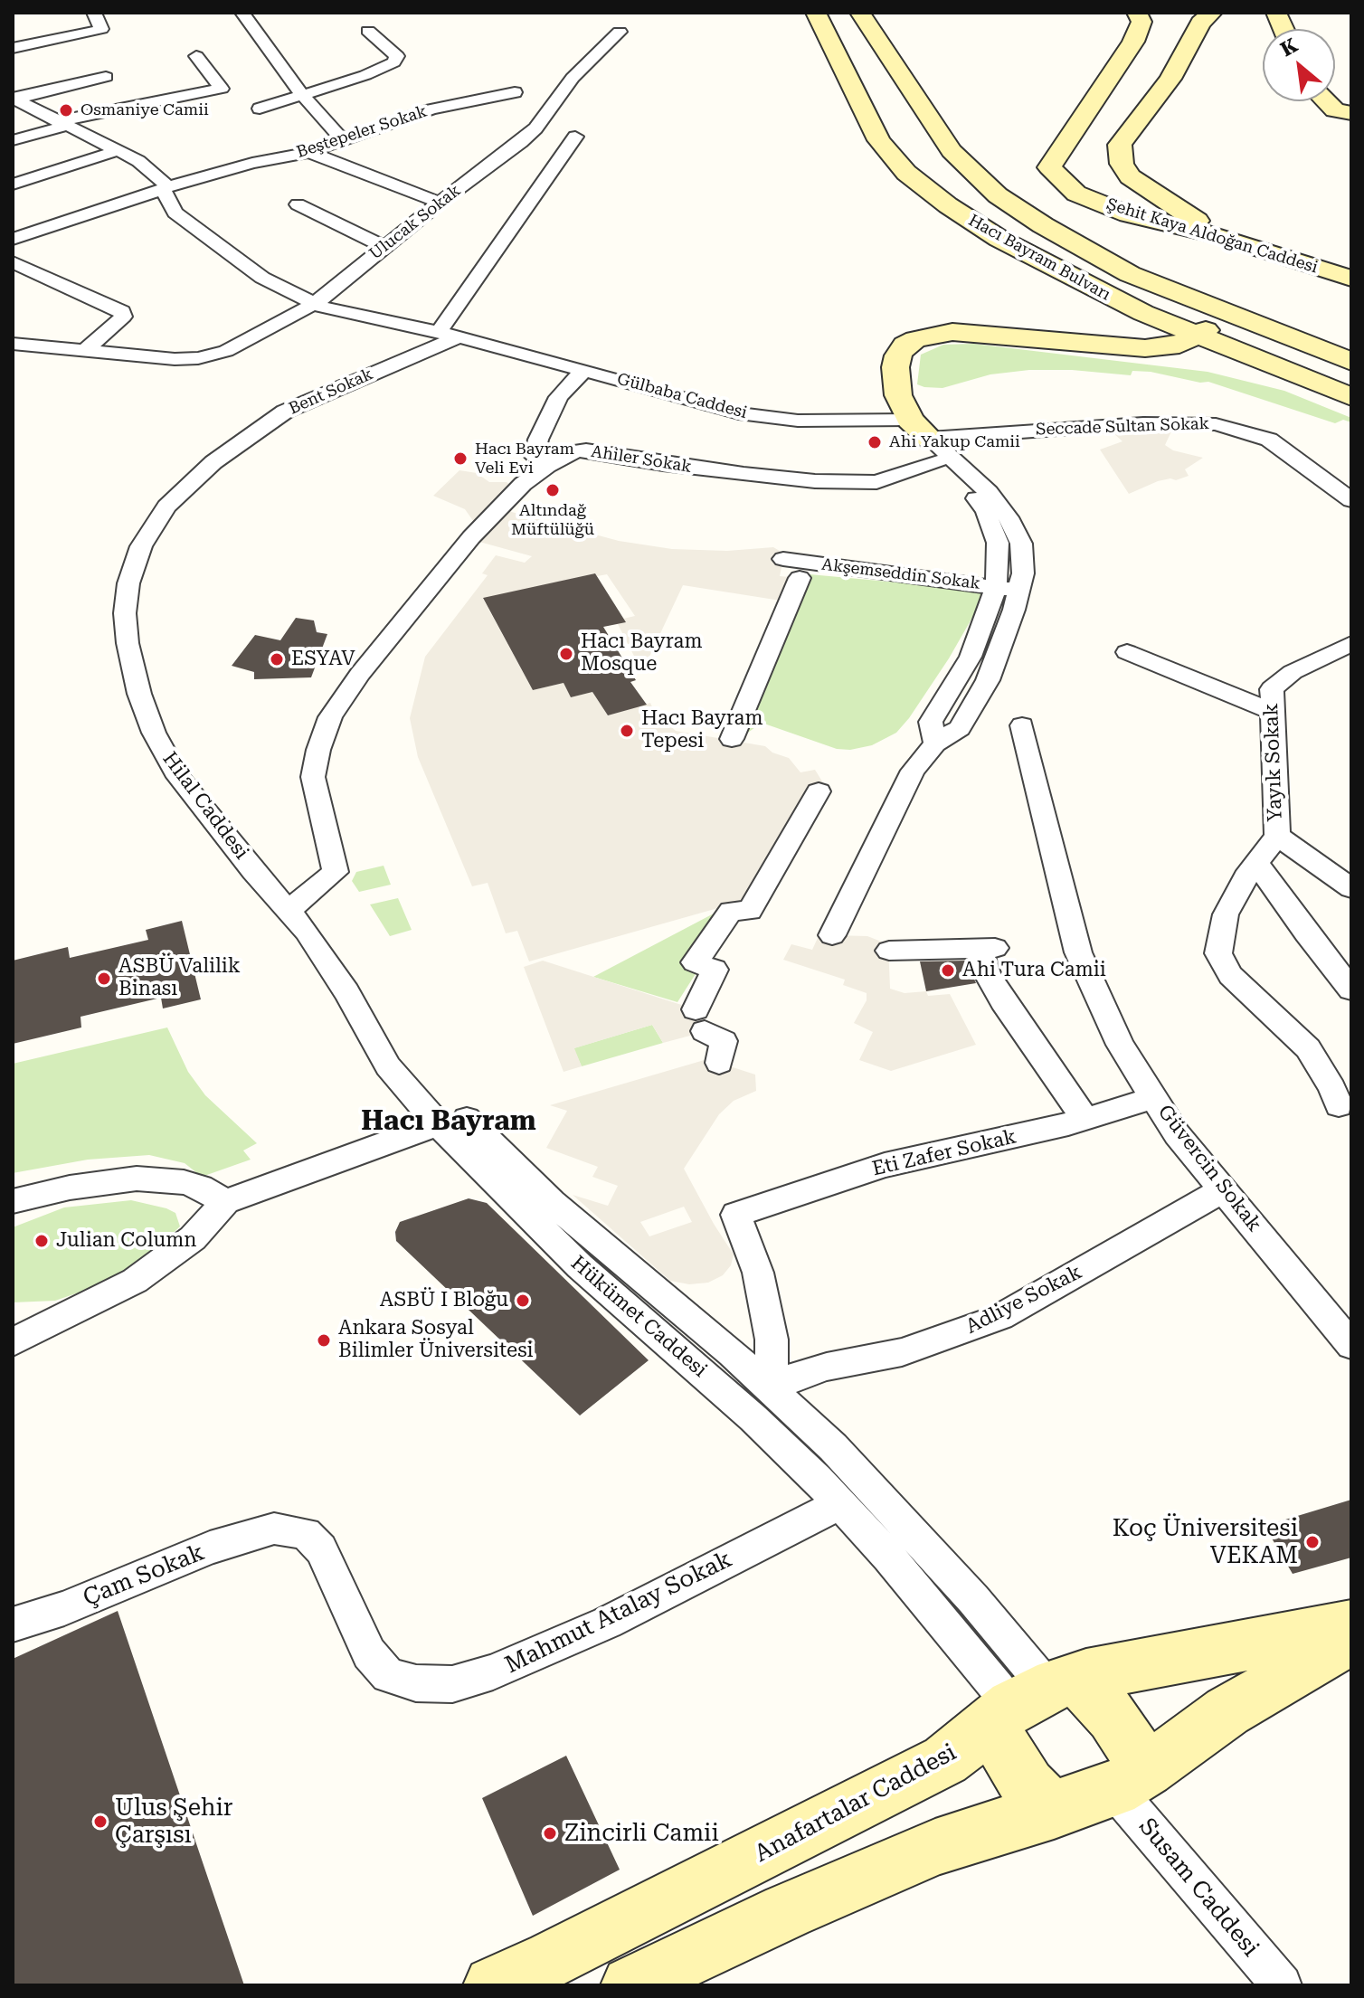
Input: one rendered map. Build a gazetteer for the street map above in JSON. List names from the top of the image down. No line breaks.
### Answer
{"streets":{"main road":["Şehit Kaya Aldoğan Caddesi","Hacı Bayram Bulvarı","Anafartalar Caddesi"],"street":["Beştepeler Sokak","Ulucak Sokak","Bent Sokak","Gülbaba Caddesi","Seccade Sultan Sokak","Ahiler Sokak","Akşemseddin Sokak","Yayık Sokak","Hilal Caddesi","Eti Zafer Sokak","Güvercin Sokak","Adliye Sokak","Hükümet Caddesi","Çam Sokak","Mahmut Atalay Sokak","Susam Caddesi"]},"crossings":[["Beştepeler Sokak","Gülbaba Caddesi"],["Ulucak Sokak","Gülbaba Caddesi"],["Bent Sokak","Gülbaba Caddesi"],["Bent Sokak","Hilal Caddesi"],["Seccade Sultan Sokak","Ahiler Sokak"],["Ahiler Sokak","Hilal Caddesi"],["Ahiler Sokak","Hükümet Caddesi"],["Hilal Caddesi","Hükümet Caddesi"],["Eti Zafer Sokak","Güvercin Sokak"],["Eti Zafer Sokak","Adliye Sokak"],["Güvercin Sokak","Adliye Sokak"],["Hükümet Caddesi","Mahmut Atalay Sokak"],["Hükümet Caddesi","Anafartalar Caddesi"],["Hükümet Caddesi","Susam Caddesi"],["Çam Sokak","Mahmut Atalay Sokak"],["Anafartalar Caddesi","Susam Caddesi"]],"districts":["Hacı Bayram"],"places":["Osmaniye Camii","Ahi Yakup Camii","Hacı Bayram Veli Evi","Altındağ Müftülüğü","Hacı Bayram Mosque","ESYAV","Hacı Bayram Tepesi","Ahi Tura Camii","ASBÜ Valilik Binası","Julian Column","ASBÜ I Bloğu","Ankara Sosyal Bilimler Üniversitesi","Koç Üniversitesi VEKAM","Ulus Şehir Çarşısı","Zincirli Camii"],"north":"top left"}
